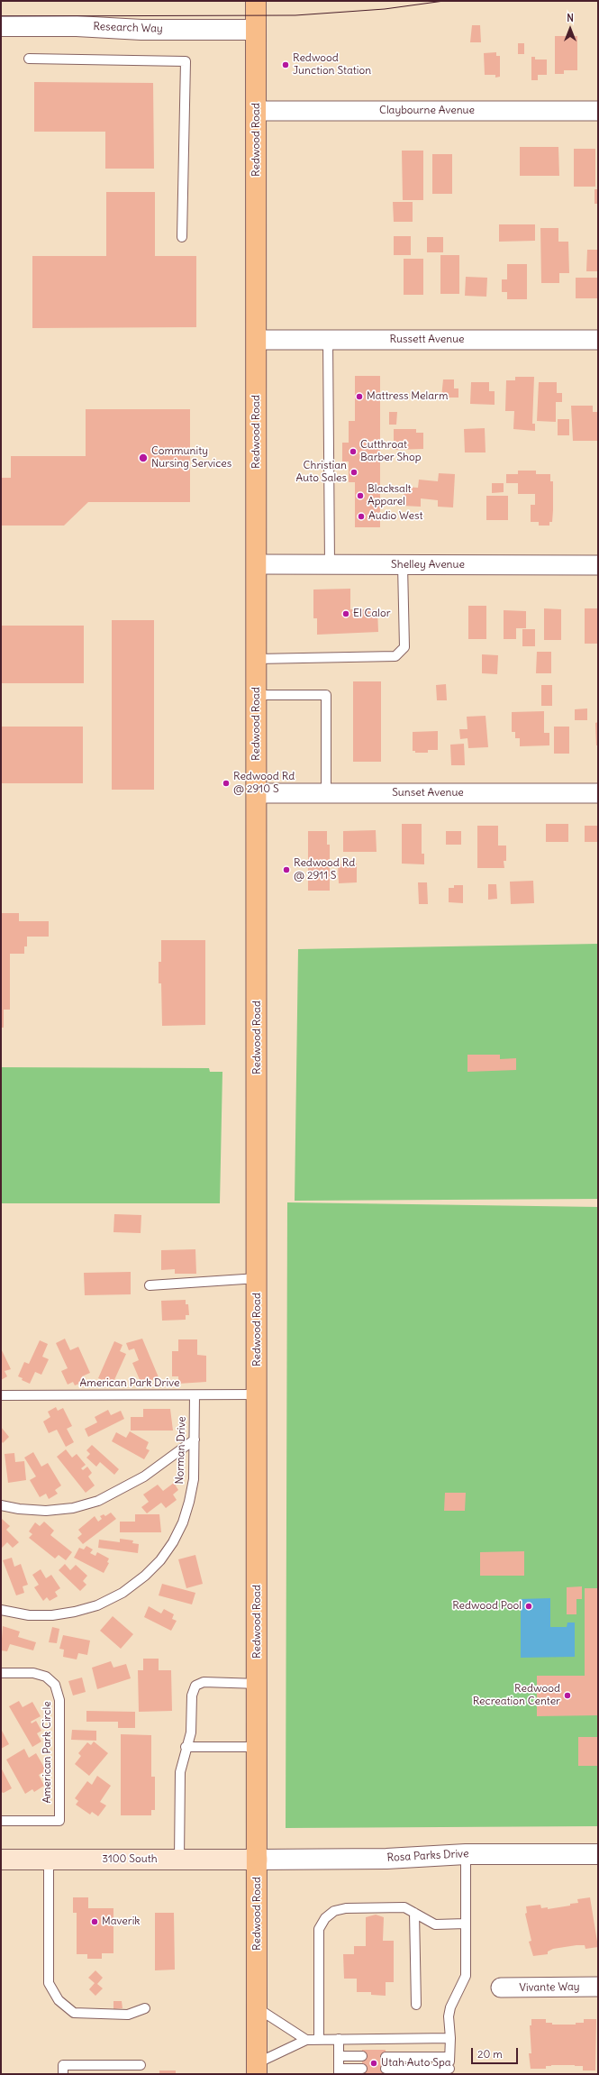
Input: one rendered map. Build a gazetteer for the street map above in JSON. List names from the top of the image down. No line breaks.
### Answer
{"streets":{"main road":["Redwood Road","3100 South"],"street":["Research Way","Claybourne Avenue","Russett Avenue","Shelley Avenue","Sunset Avenue","Rosa Parks Drive","Vivante Way"],"lane":["American Park Drive","Norman Drive","American Park Circle"]},"crossings":[["Research Way","Redwood Road"],["Claybourne Avenue","Redwood Road"],["Redwood Road","Russett Avenue"],["Redwood Road","Shelley Avenue"],["Redwood Road","Sunset Avenue"],["Redwood Road","American Park Drive"],["Redwood Road","Rosa Parks Drive"],["Redwood Road","3100 South"],["American Park Drive","Norman Drive"],["Rosa Parks Drive","3100 South"]],"places":["Redwood Junction Station","Mattress Melarm","Cutthroat Barber Shop","Community Nursing Services","Christian Auto Sales","Blacksalt Apparel","Audio West","El Calor","Redwood Rd @ 2910 S","Redwood Rd @ 2911 S","Redwood Pool","Redwood Recreation Center","Maverik","Utah Auto Spa"],"scale_bar":"20 m","north":"top"}
